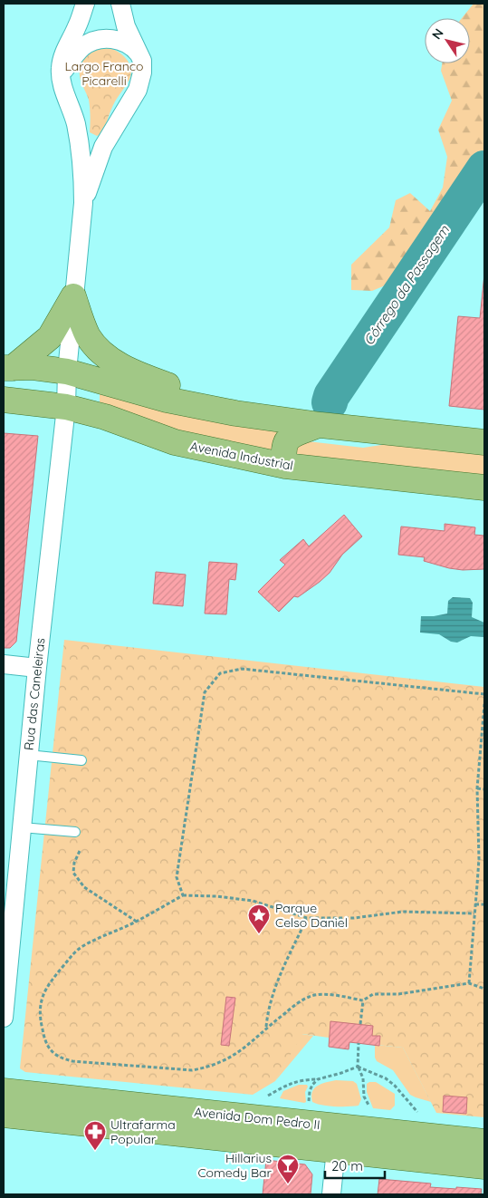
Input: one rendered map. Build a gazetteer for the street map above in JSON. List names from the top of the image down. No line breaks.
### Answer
{"streets":{"main road":["Avenida Industrial","Avenida Dom Pedro II"],"street":["Rua das Caneleiras"]},"crossings":[["Avenida Industrial","Rua das Caneleiras"]],"water":["Córrego da Passagem"],"parks":["Largo Franco Picarelli"],"places":{"place":["Parque Celso Daniel"],"pharmacy":["Ultrafarma Popular"],"bar":["Hillarius Comedy Bar"]},"scale_bar":"20 m","north":"top left"}
